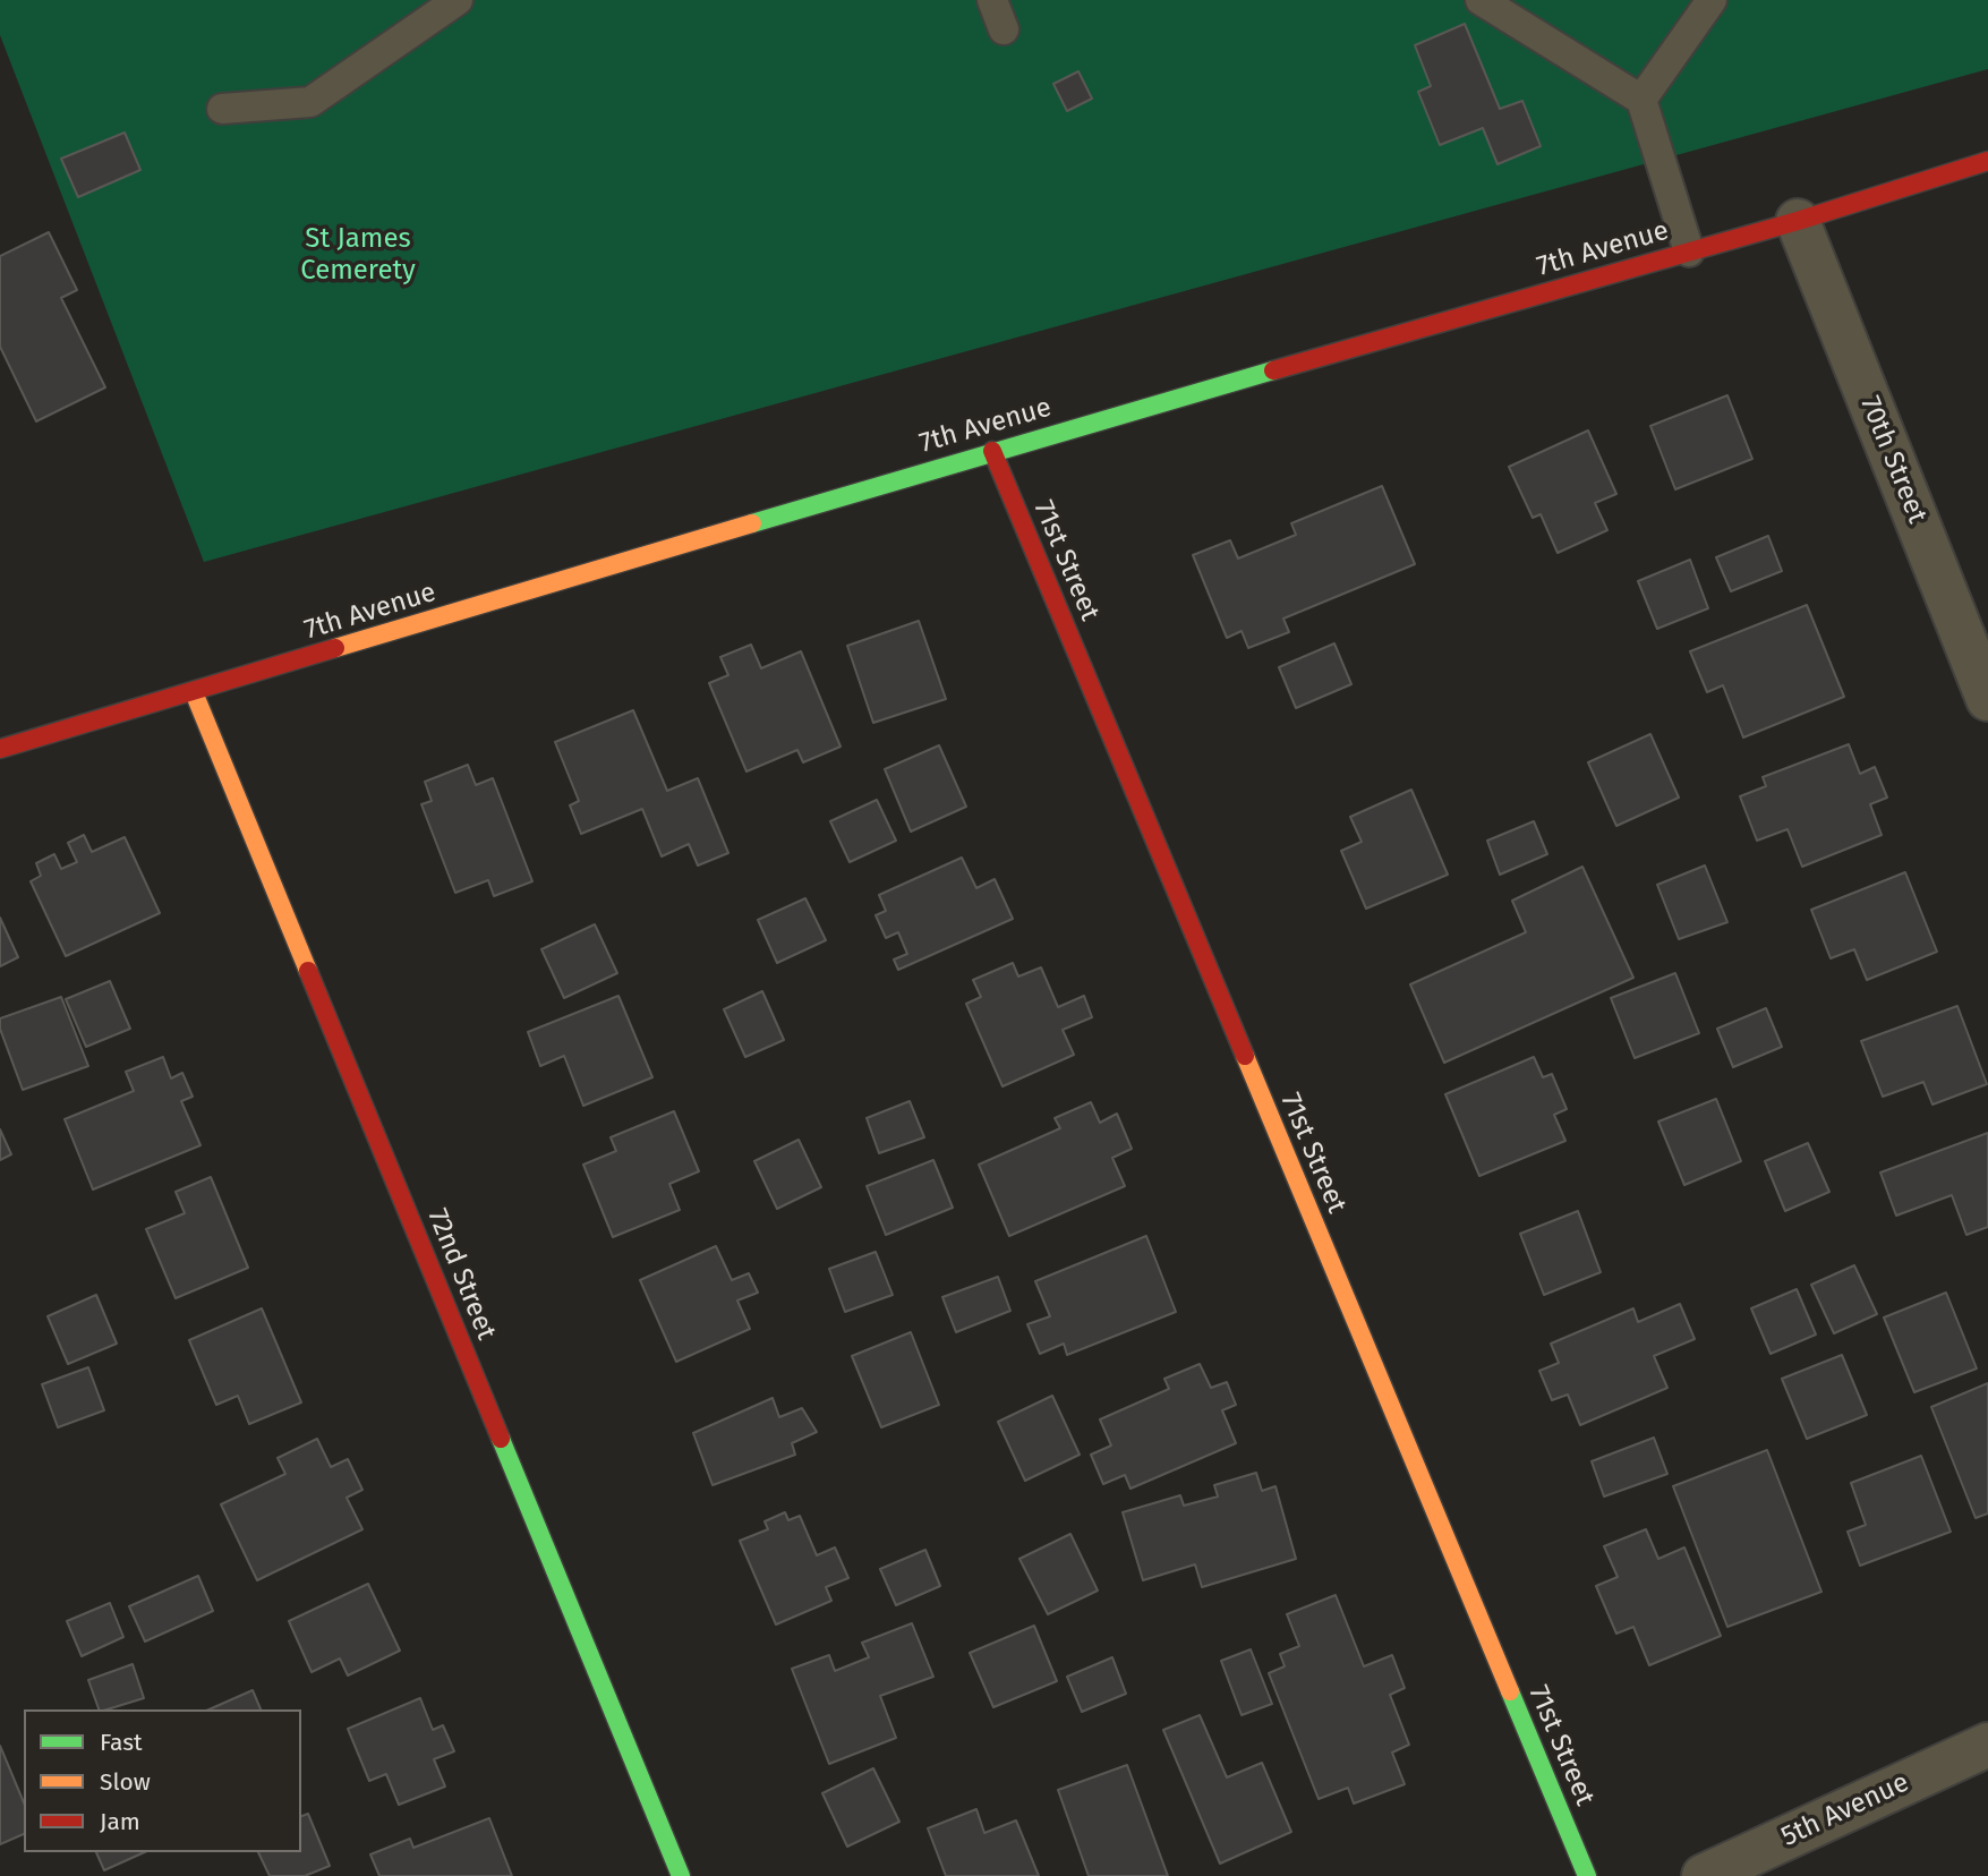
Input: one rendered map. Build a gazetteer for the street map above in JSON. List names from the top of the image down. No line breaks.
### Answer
{"streets":{"street":["7th Avenue","70th Street","71st Street","72nd Street","5th Avenue"]},"crossings":[["7th Avenue","70th Street"],["7th Avenue","71st Street"],["7th Avenue","72nd Street"]],"parks":["St James Cemerety"],"legend":["Fast","Slow","Jam"]}
